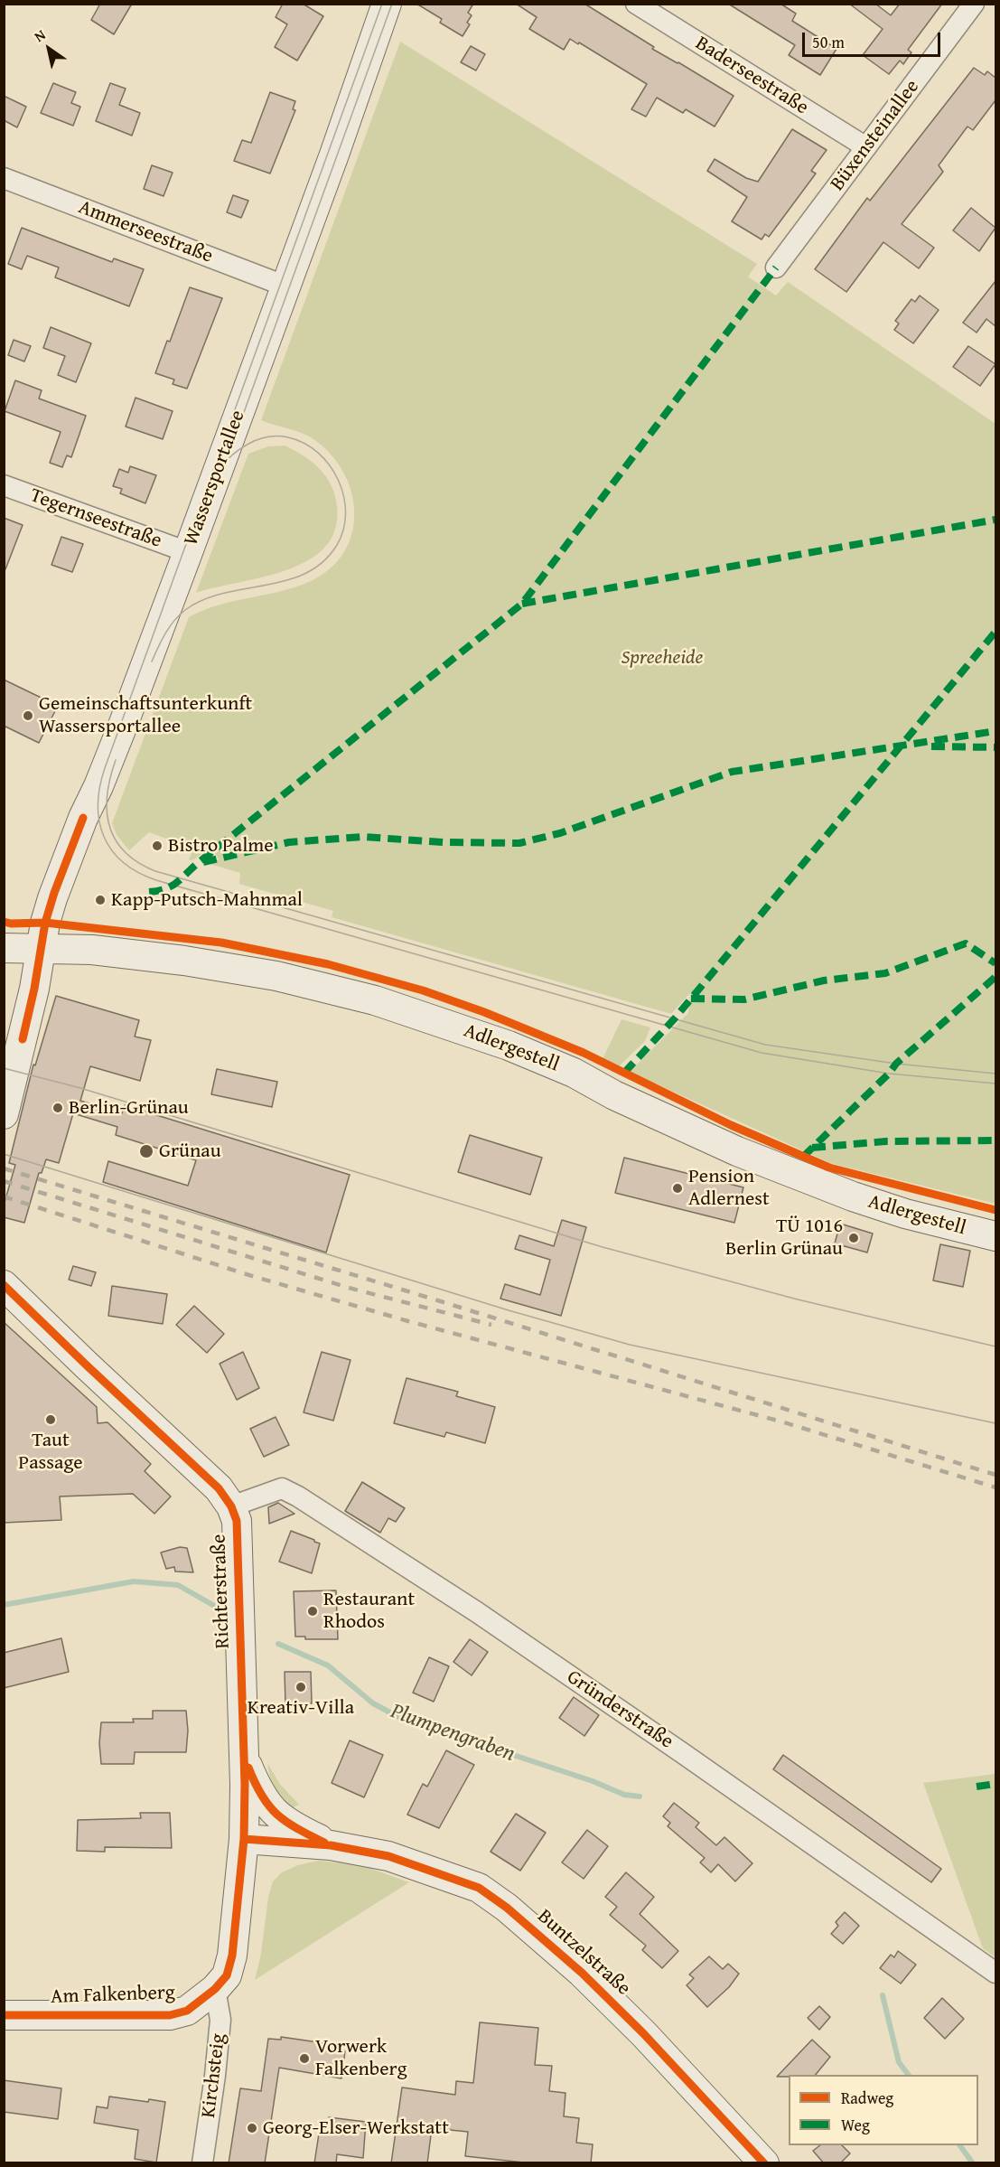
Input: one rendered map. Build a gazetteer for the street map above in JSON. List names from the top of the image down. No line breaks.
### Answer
{"streets":{"main road":["Wassersportallee","Adlergestell","Richterstraße","Buntzelstraße","Am Falkenberg"],"street":["Baderseestraße","Büxensteinallee","Ammerseestraße","Tegernseestraße","Gründerstraße","Kirchsteig"]},"crossings":[["Baderseestraße","Büxensteinallee"],["Ammerseestraße","Wassersportallee"],["Wassersportallee","Tegernseestraße"],["Wassersportallee","Adlergestell"],["Richterstraße","Gründerstraße"],["Richterstraße","Buntzelstraße"],["Richterstraße","Am Falkenberg"],["Richterstraße","Kirchsteig"],["Am Falkenberg","Kirchsteig"]],"water":["Plumpengraben"],"parks":["Spreeheide"],"places":["Gemeinschaftsunterkunft Wassersportallee","Bistro Palme","Kapp-Putsch-Mahnmal","Berlin-Grünau","Grünau","Pension Adlernest","TÜ 1016 Berlin Grünau","Taut Passage","Restaurant Rhodos","Kreativ-Villa","Vorwerk Falkenberg","Georg-Elser-Werkstatt"],"legend":["Radweg","Weg"],"scale_bar":"50 m","north":"top left"}
